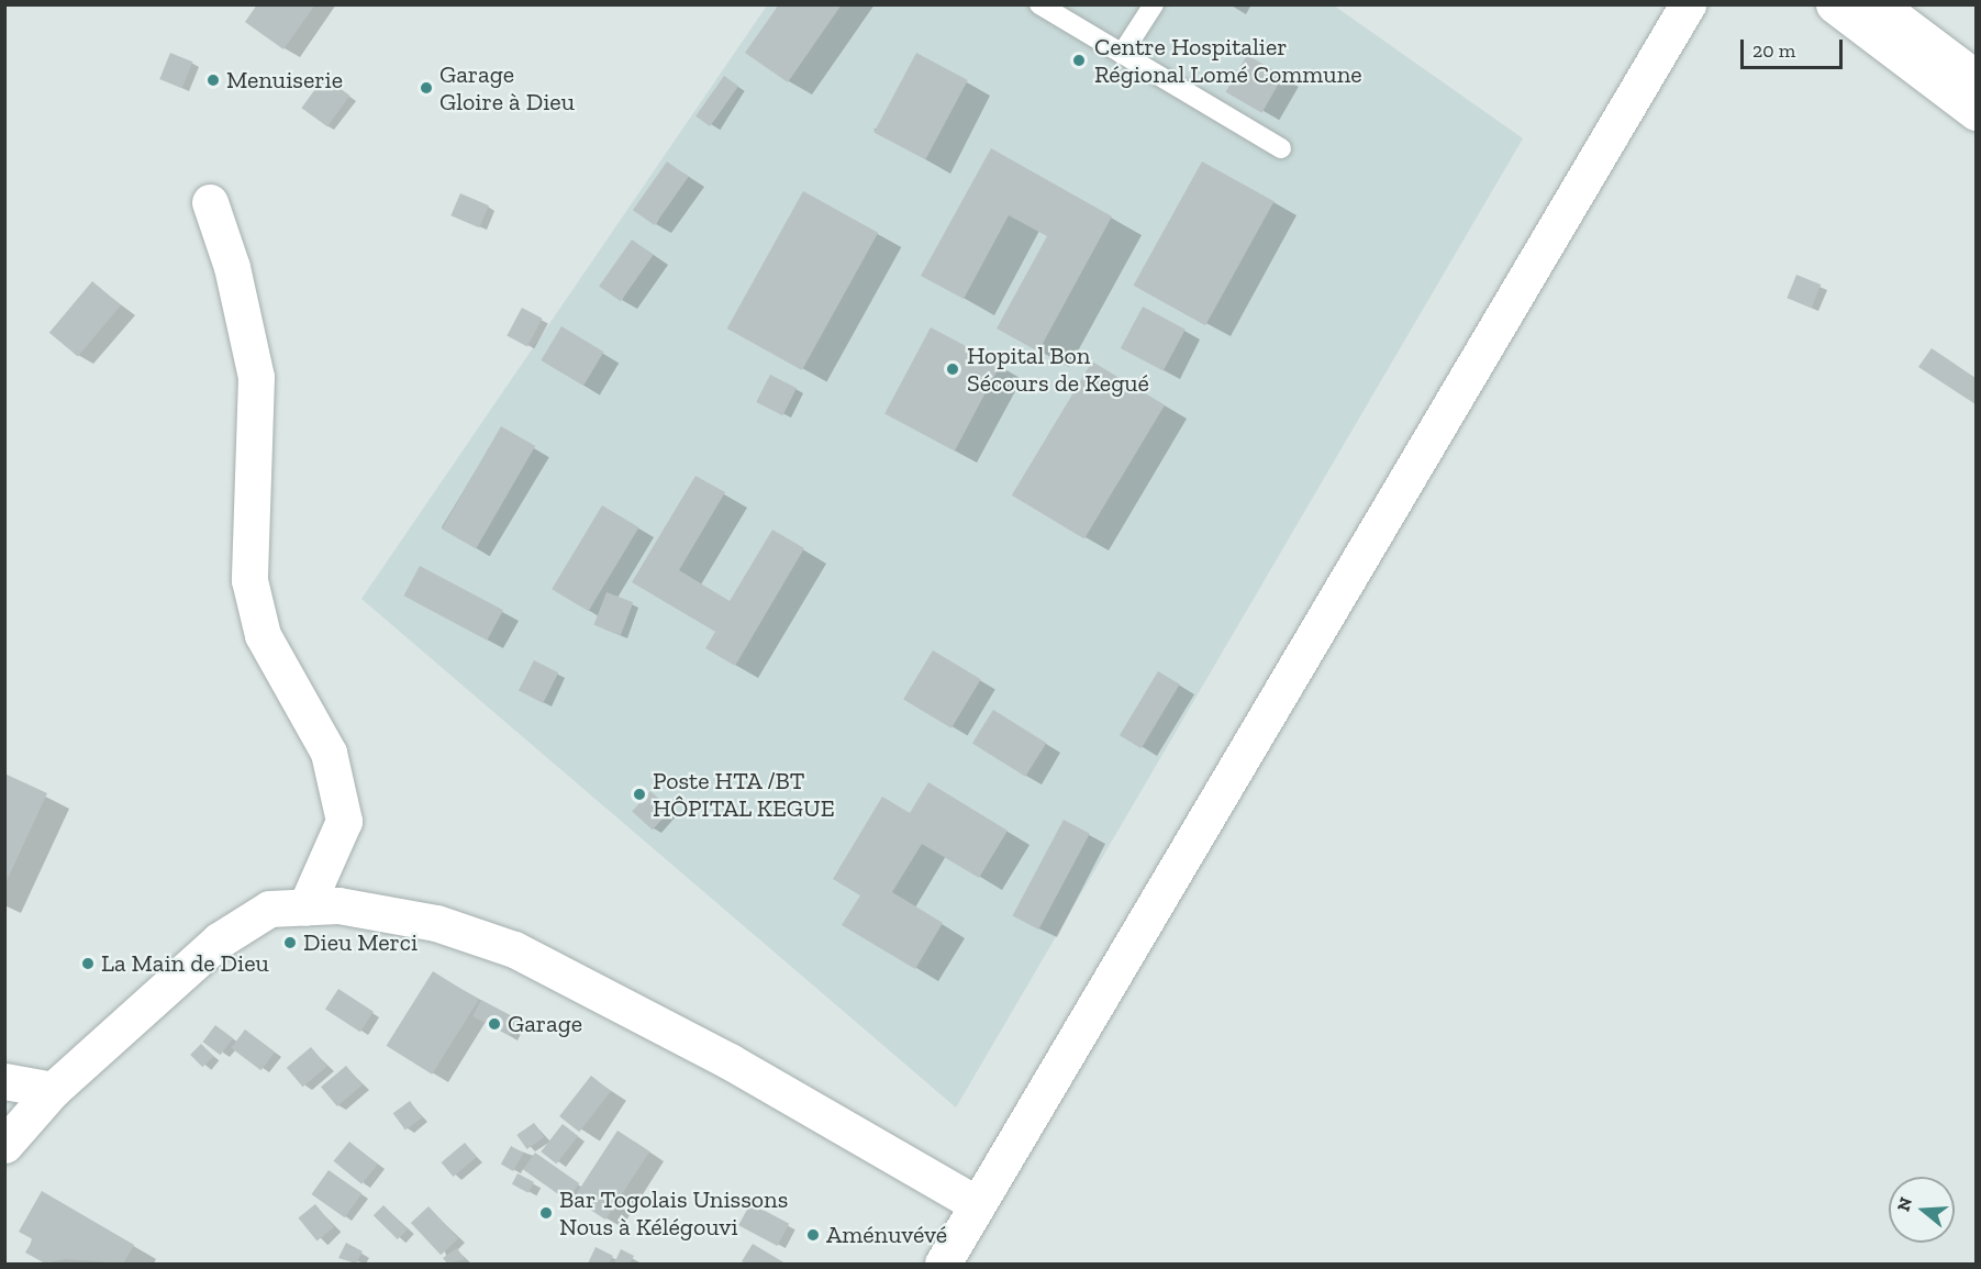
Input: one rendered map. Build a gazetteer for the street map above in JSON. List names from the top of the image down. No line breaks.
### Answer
{"places":["Centre Hospitalier Régional Lomé Commune","Menuiserie","Garage Gloire à Dieu","Hopital Bon Sécours de Kegué","Poste HTA /BT HÔPITAL KEGUE","Dieu Merci","La Main de Dieu","Garage","Bar Togolais Unissons Nous à Kélégouvi","Aménuvévé"],"scale_bar":"20 m","north":"left"}
